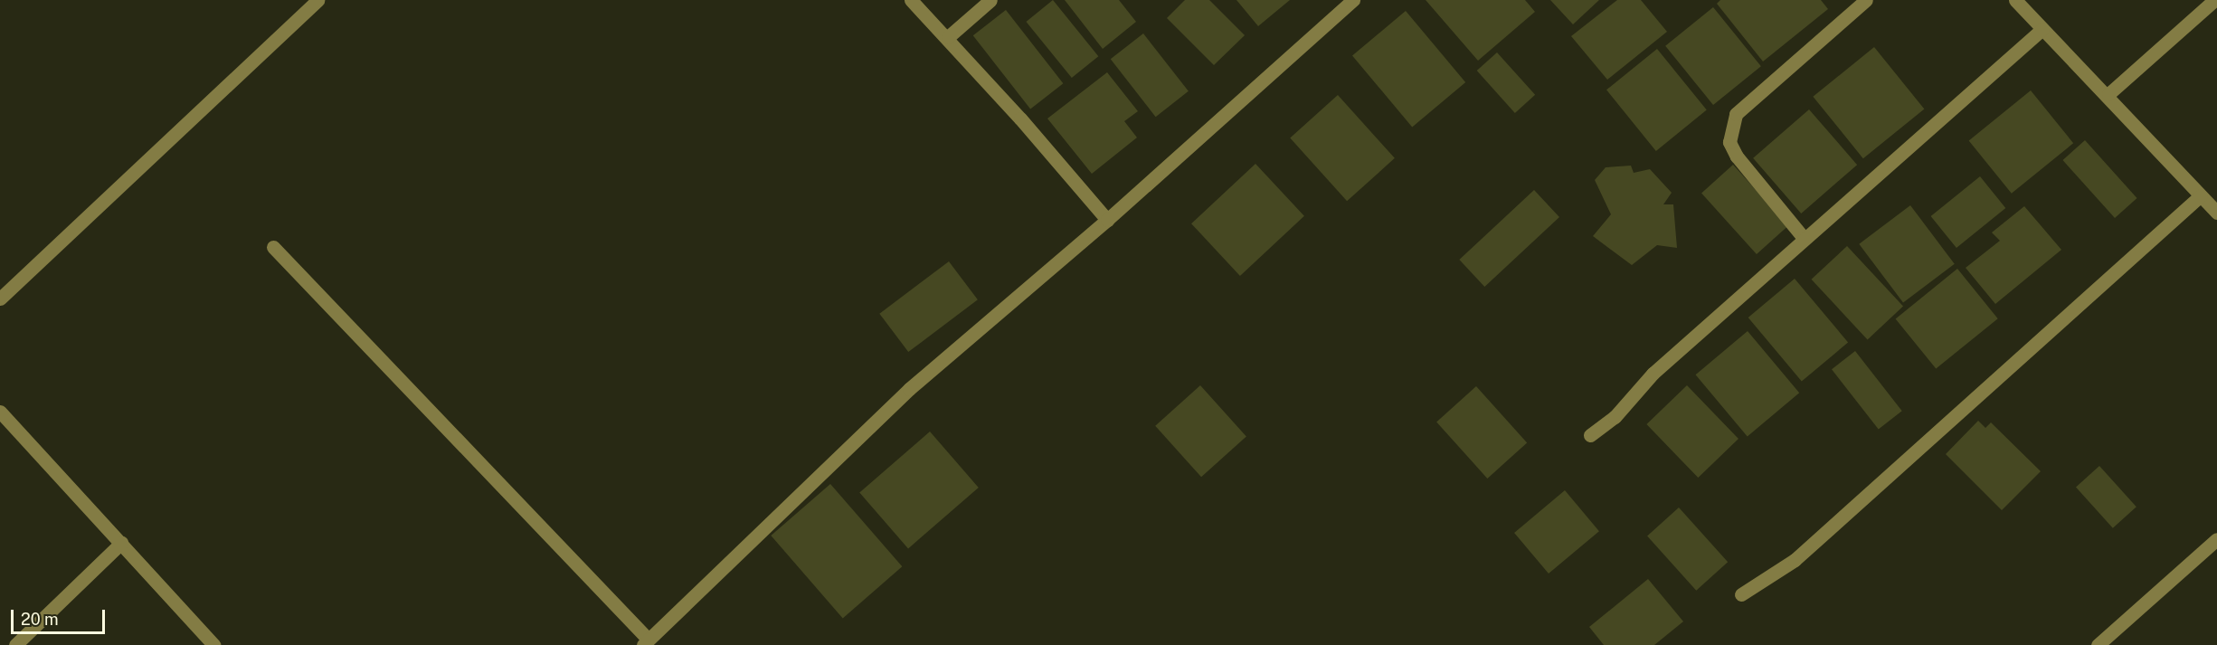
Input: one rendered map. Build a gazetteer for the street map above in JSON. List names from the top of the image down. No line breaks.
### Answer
{"scale_bar":"20 m"}
